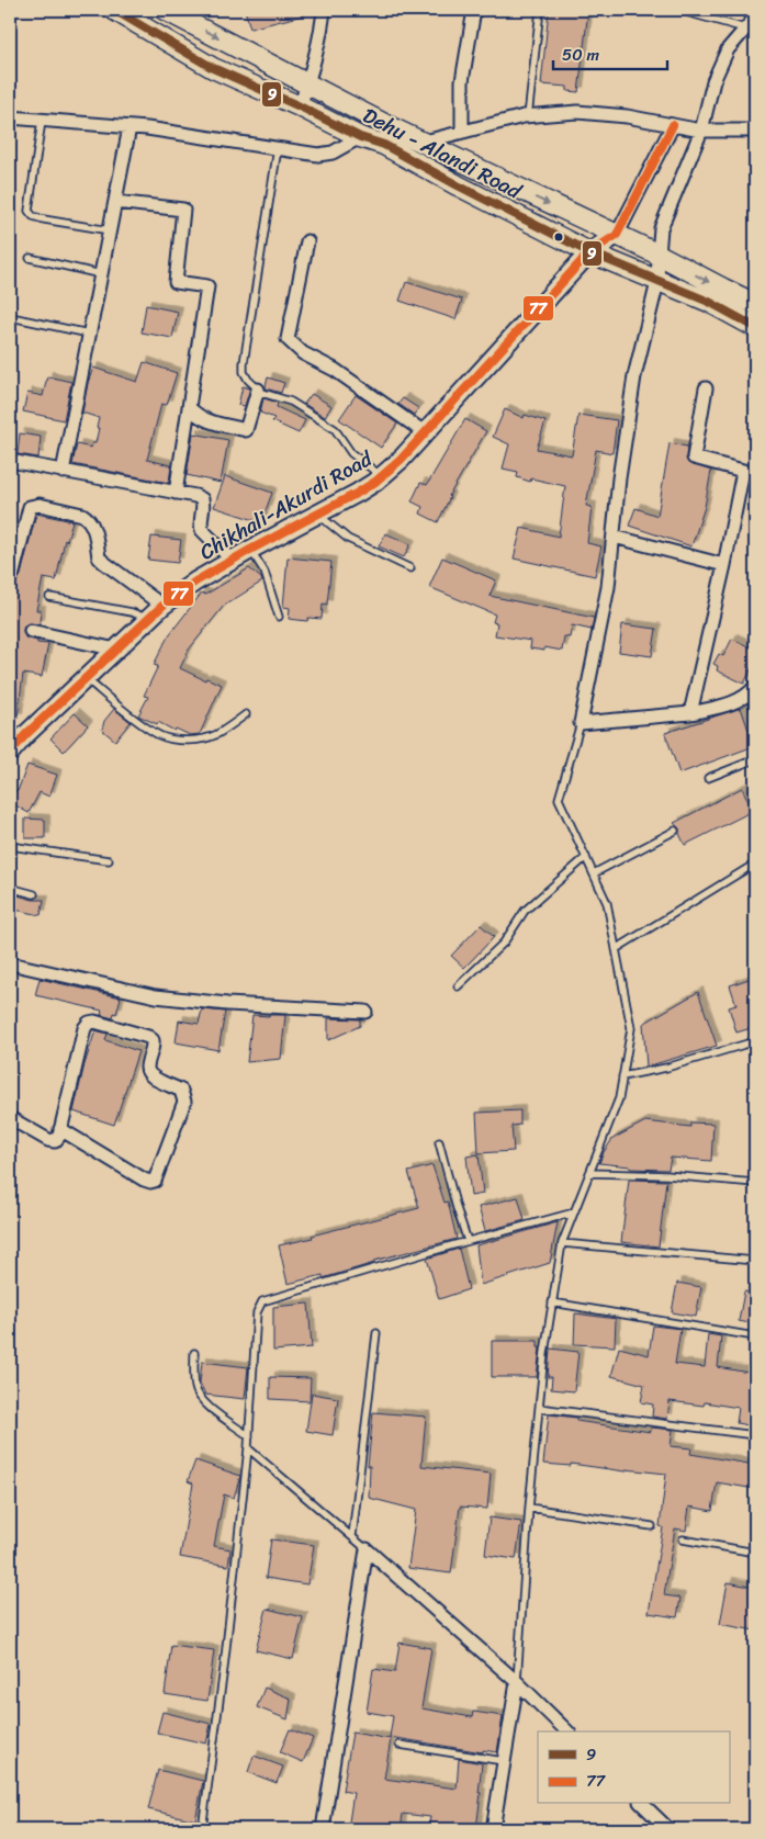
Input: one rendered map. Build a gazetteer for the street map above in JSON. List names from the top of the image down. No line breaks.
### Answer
{"streets":{"main road":["Dehu - Alandi Road","Chikhali-Akurdi Road"]},"crossings":[["Dehu - Alandi Road","Chikhali-Akurdi Road"]],"lines":["transit line 9","transit line 77"],"legend":["9","77"],"scale_bar":"50 m"}
